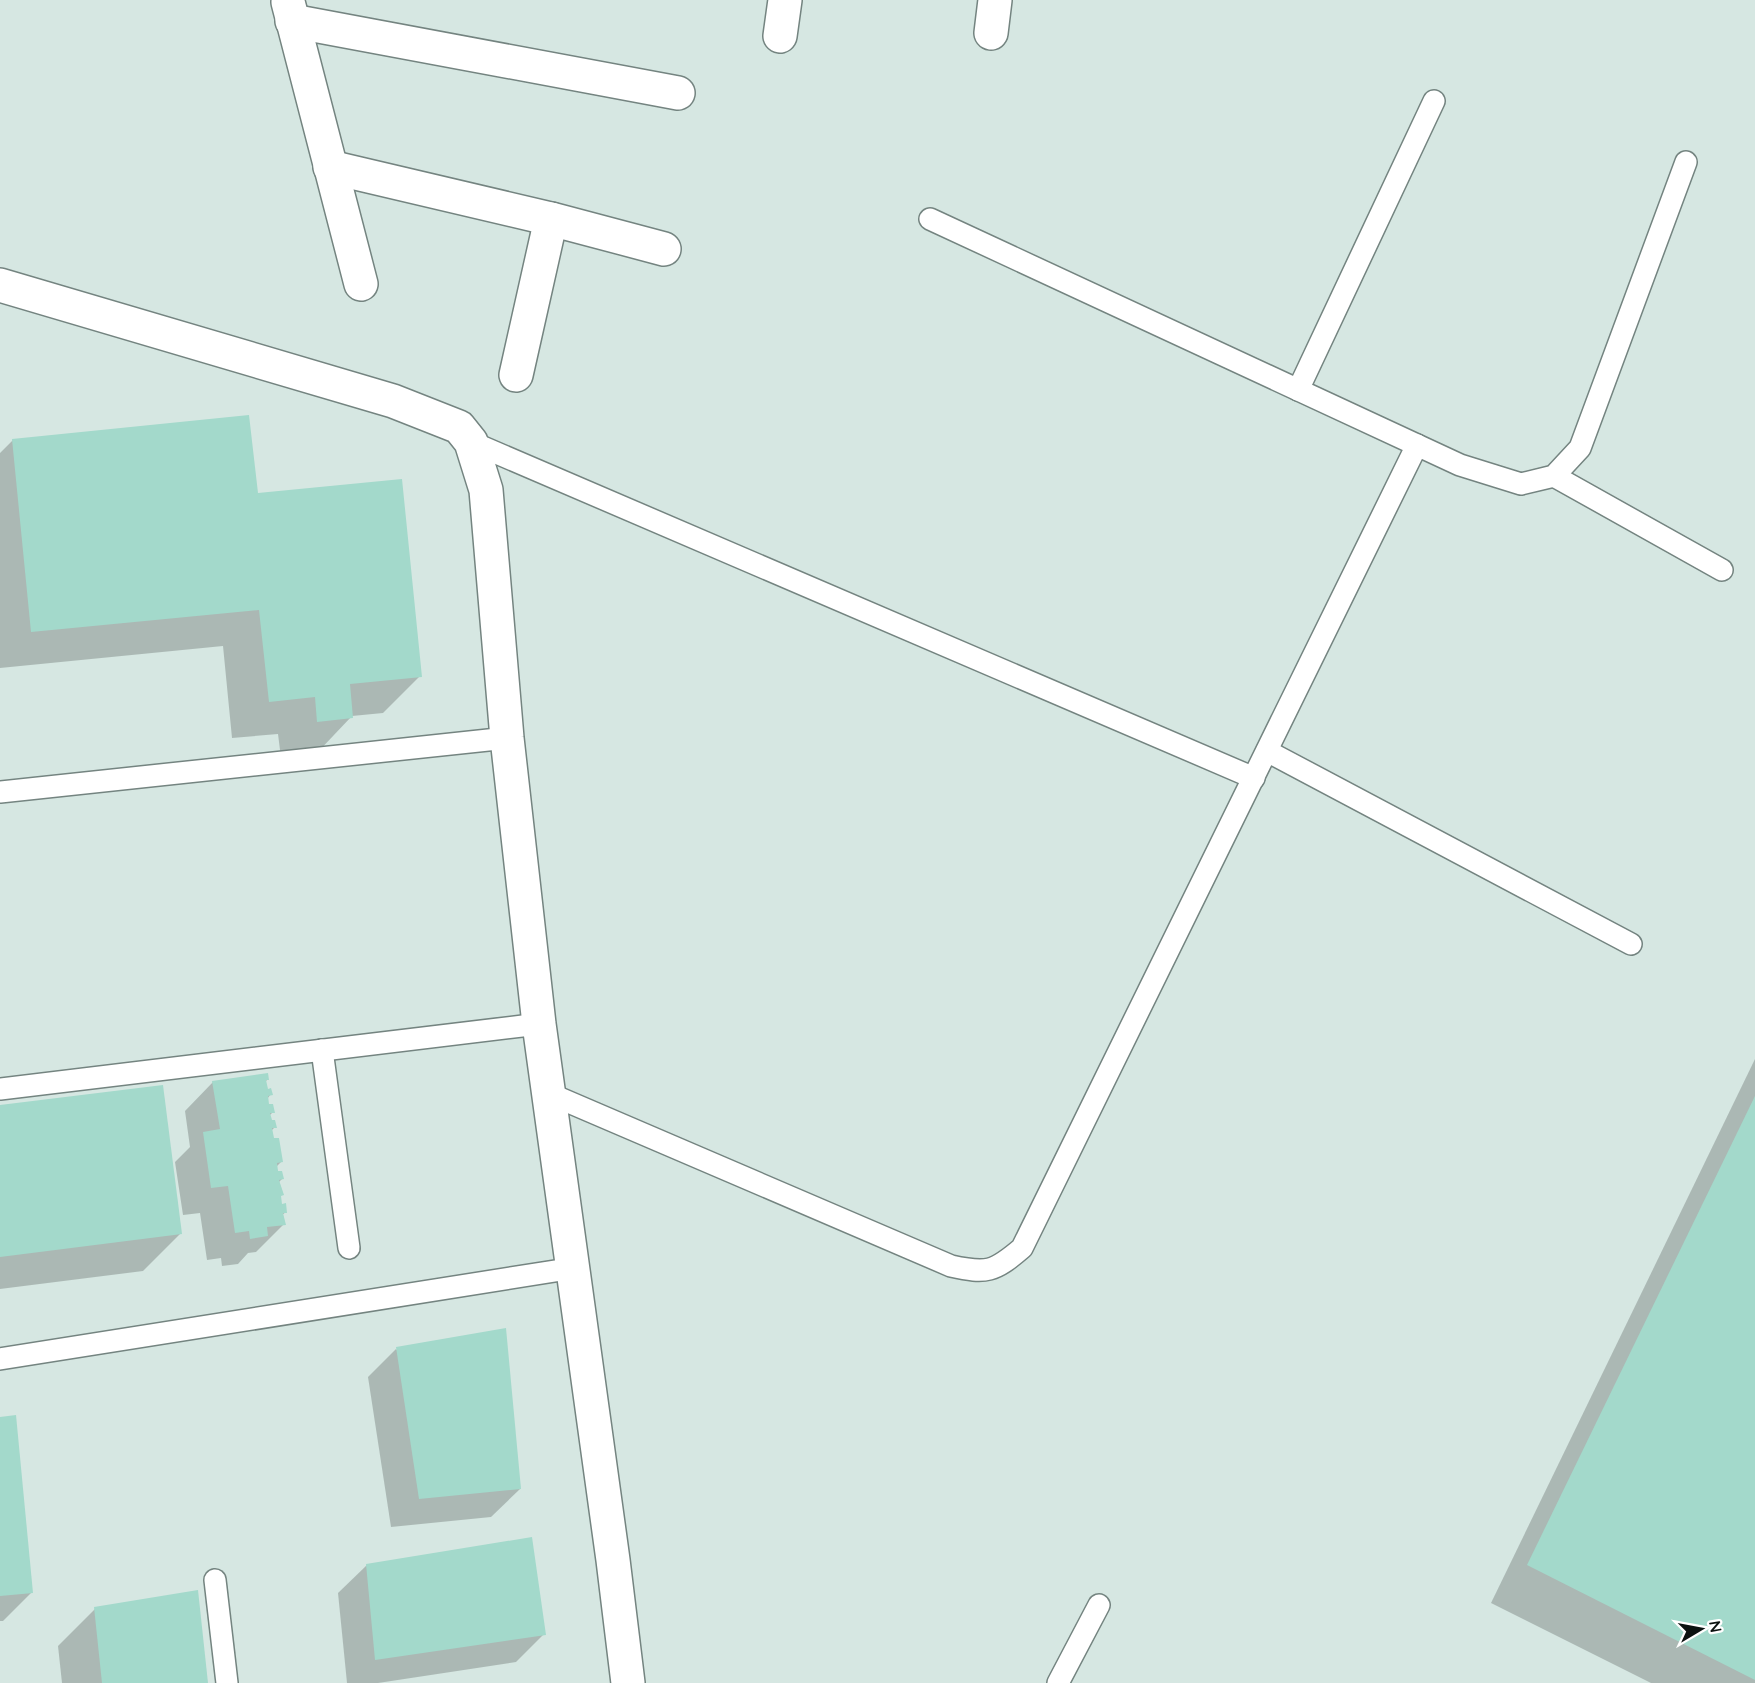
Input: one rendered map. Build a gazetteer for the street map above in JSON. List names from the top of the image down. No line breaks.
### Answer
{"north":"right"}
